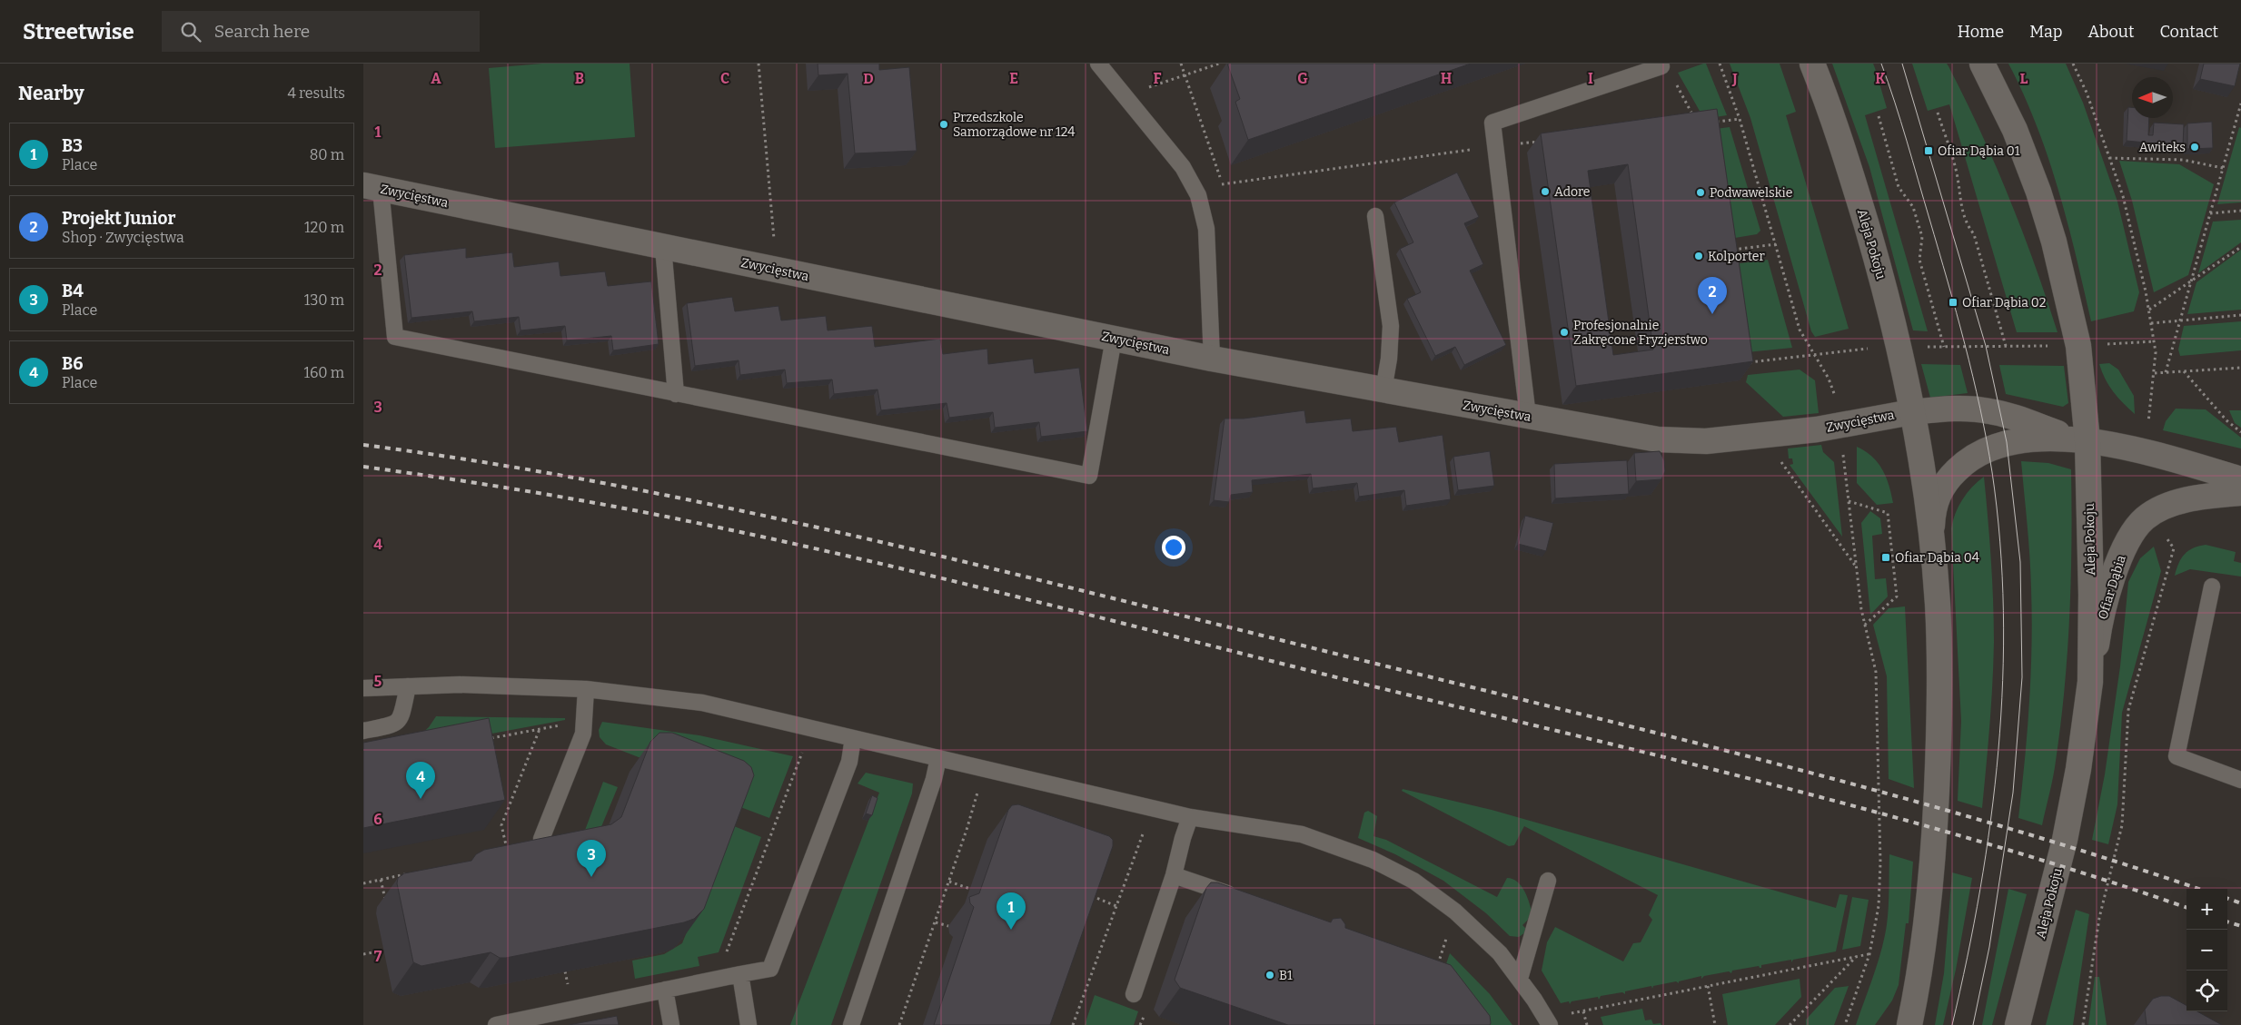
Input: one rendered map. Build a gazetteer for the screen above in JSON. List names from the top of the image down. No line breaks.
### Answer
{"streets":{"street":["Zwycięstwa","Aleja Pokoju","Ofiar Dąbia"]},"crossings":[["Zwycięstwa","Aleja Pokoju"],["Aleja Pokoju","Ofiar Dąbia"]],"places":{"other":["Przedszkole Samorządowe nr 124","Awiteks","Adore","Podwawelskie","Kolporter","Profesjonalnie Zakręcone Fryzjerstwo","B1"],"transit":["Ofiar Dąbia 01","Ofiar Dąbia 02","Ofiar Dąbia 04"]},"north":"left","page":{"header":"Streetwise","search":"Search here","nav":["Home","Map","About","Contact"],"heading":["Nearby","4 results"],"list":[{"mark":"1","name":"B3","note":"Place","value":"80 m"},{"mark":"2","name":"Projekt Junior","note":"Shop · Zwycięstwa","value":"120 m"},{"mark":"3","name":"B4","note":"Place","value":"130 m"},{"mark":"4","name":"B6","note":"Place","value":"160 m"}],"pins":["2","4","3","1"],"map_buttons":["+","−"]},"grid":{"columns":["A","B","C","D","E","F","G","H","I","J","K","L"],"rows":["1","2","3","4","5","6","7"]}}
